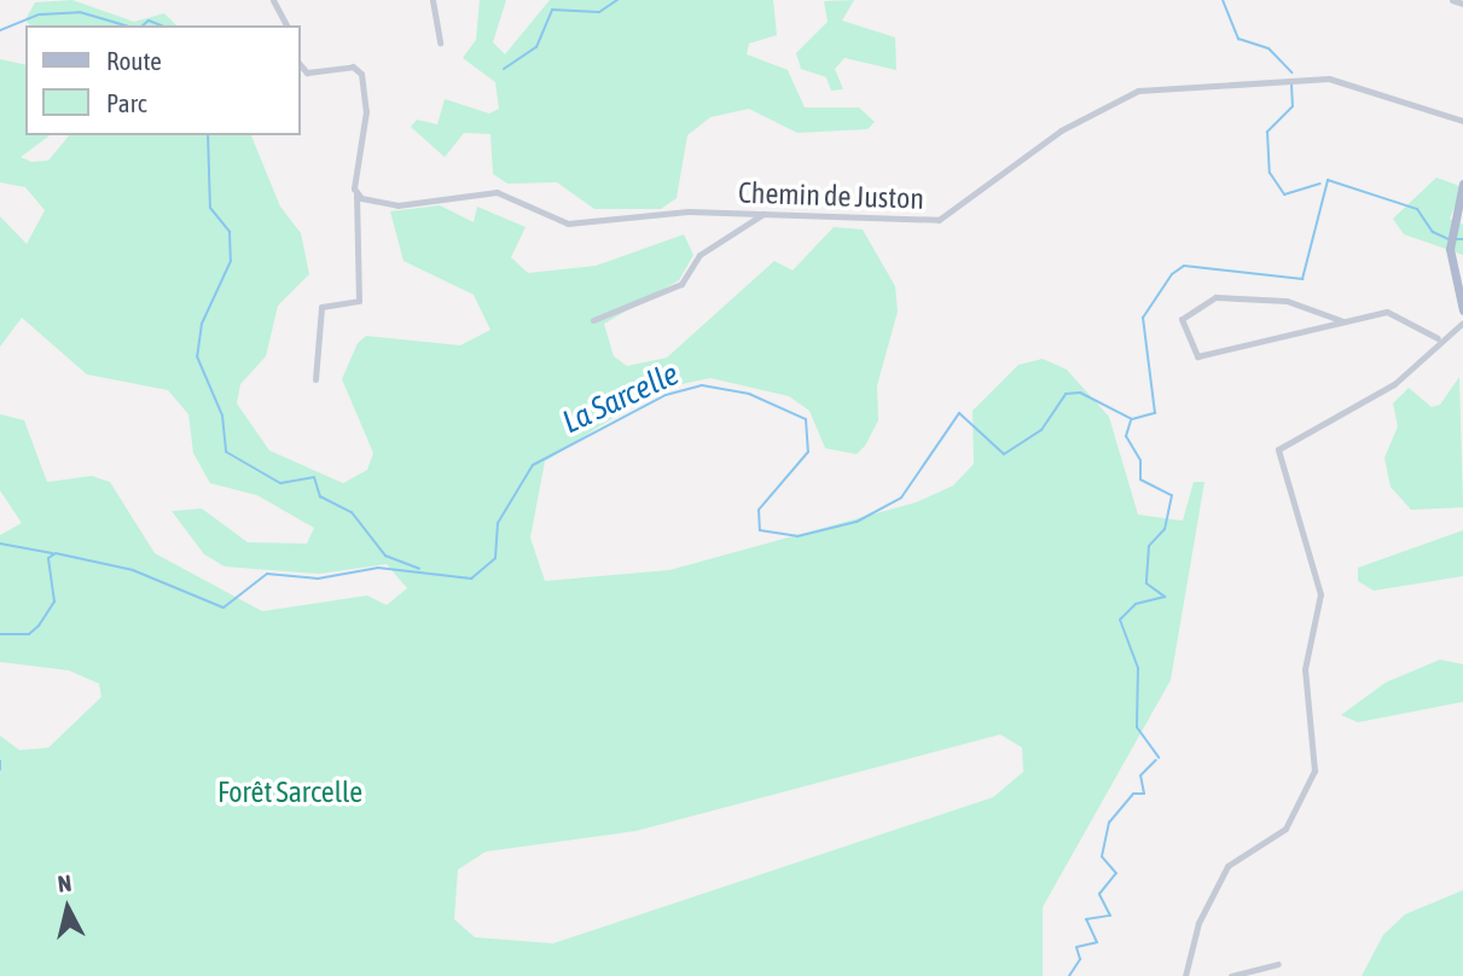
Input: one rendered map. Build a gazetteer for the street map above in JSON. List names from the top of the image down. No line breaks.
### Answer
{"streets":{"street":["Chemin de Juston"]},"water":["La Sarcelle"],"parks":["Forêt Sarcelle"],"legend":["Route","Parc"],"north":"top"}
